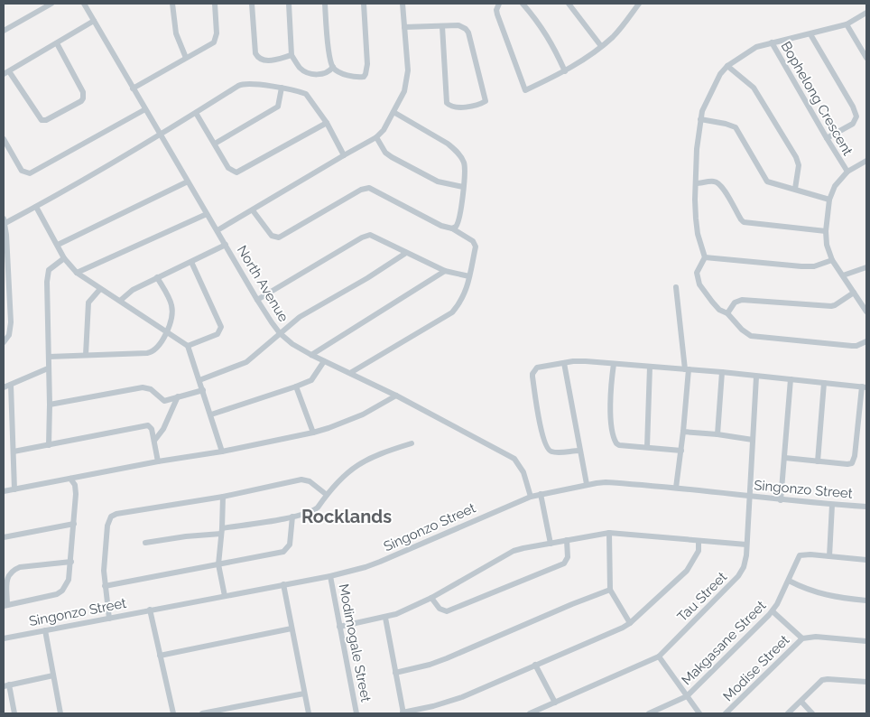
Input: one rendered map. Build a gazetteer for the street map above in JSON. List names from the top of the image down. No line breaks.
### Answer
{"streets":{"street":["Bophelong Crescent","North Avenue","Singonzo Street","Tau Street","Modimogale Street","Makgasane Street","Modise Street"]},"crossings":[["North Avenue","Singonzo Street"],["Singonzo Street","Tau Street"],["Singonzo Street","Modimogale Street"]],"districts":["Rocklands"]}
